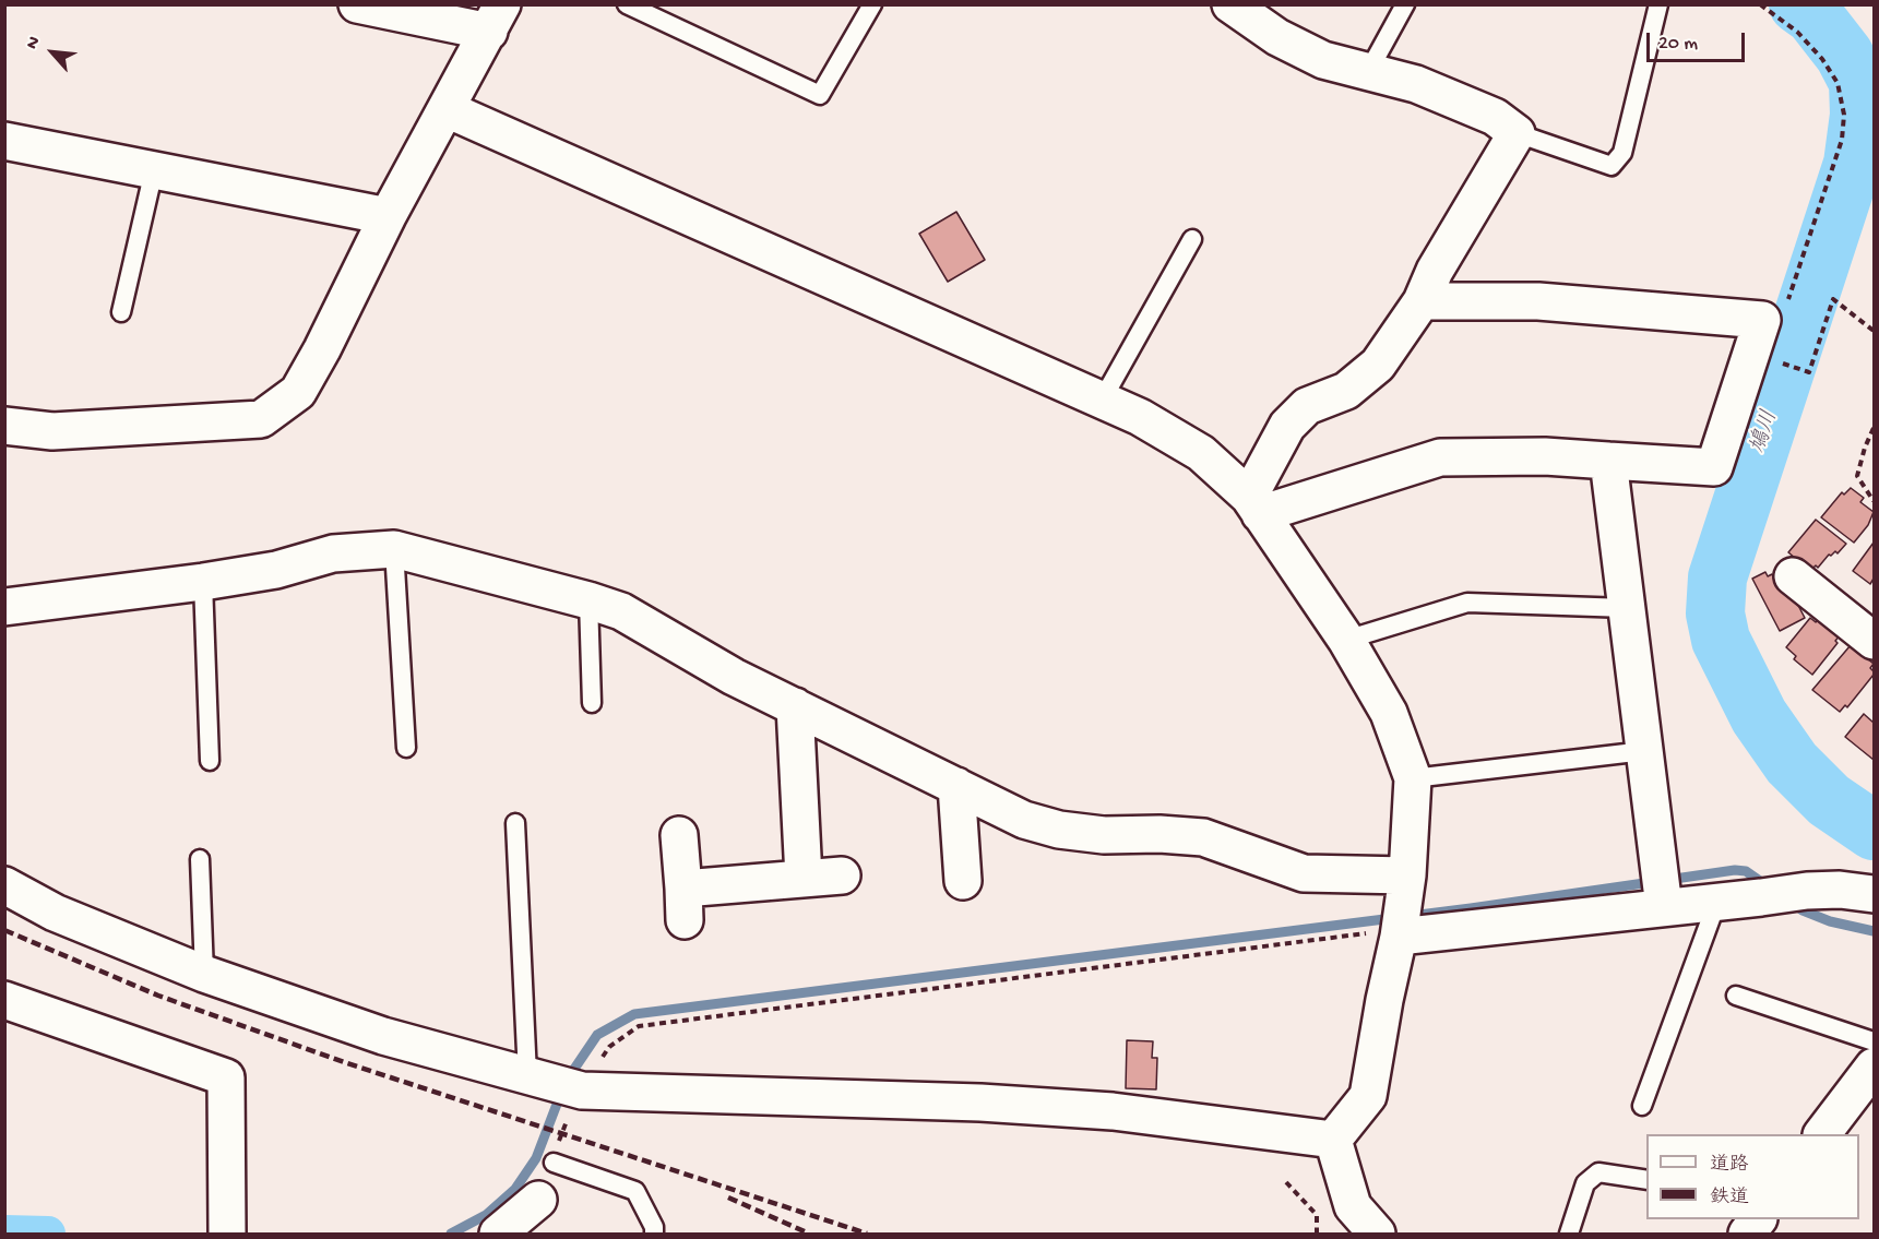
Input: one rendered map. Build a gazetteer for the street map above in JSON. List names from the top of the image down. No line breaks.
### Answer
{"water":["鳩川"],"legend":["道路","鉄道"],"scale_bar":"20 m","north":"top left"}
